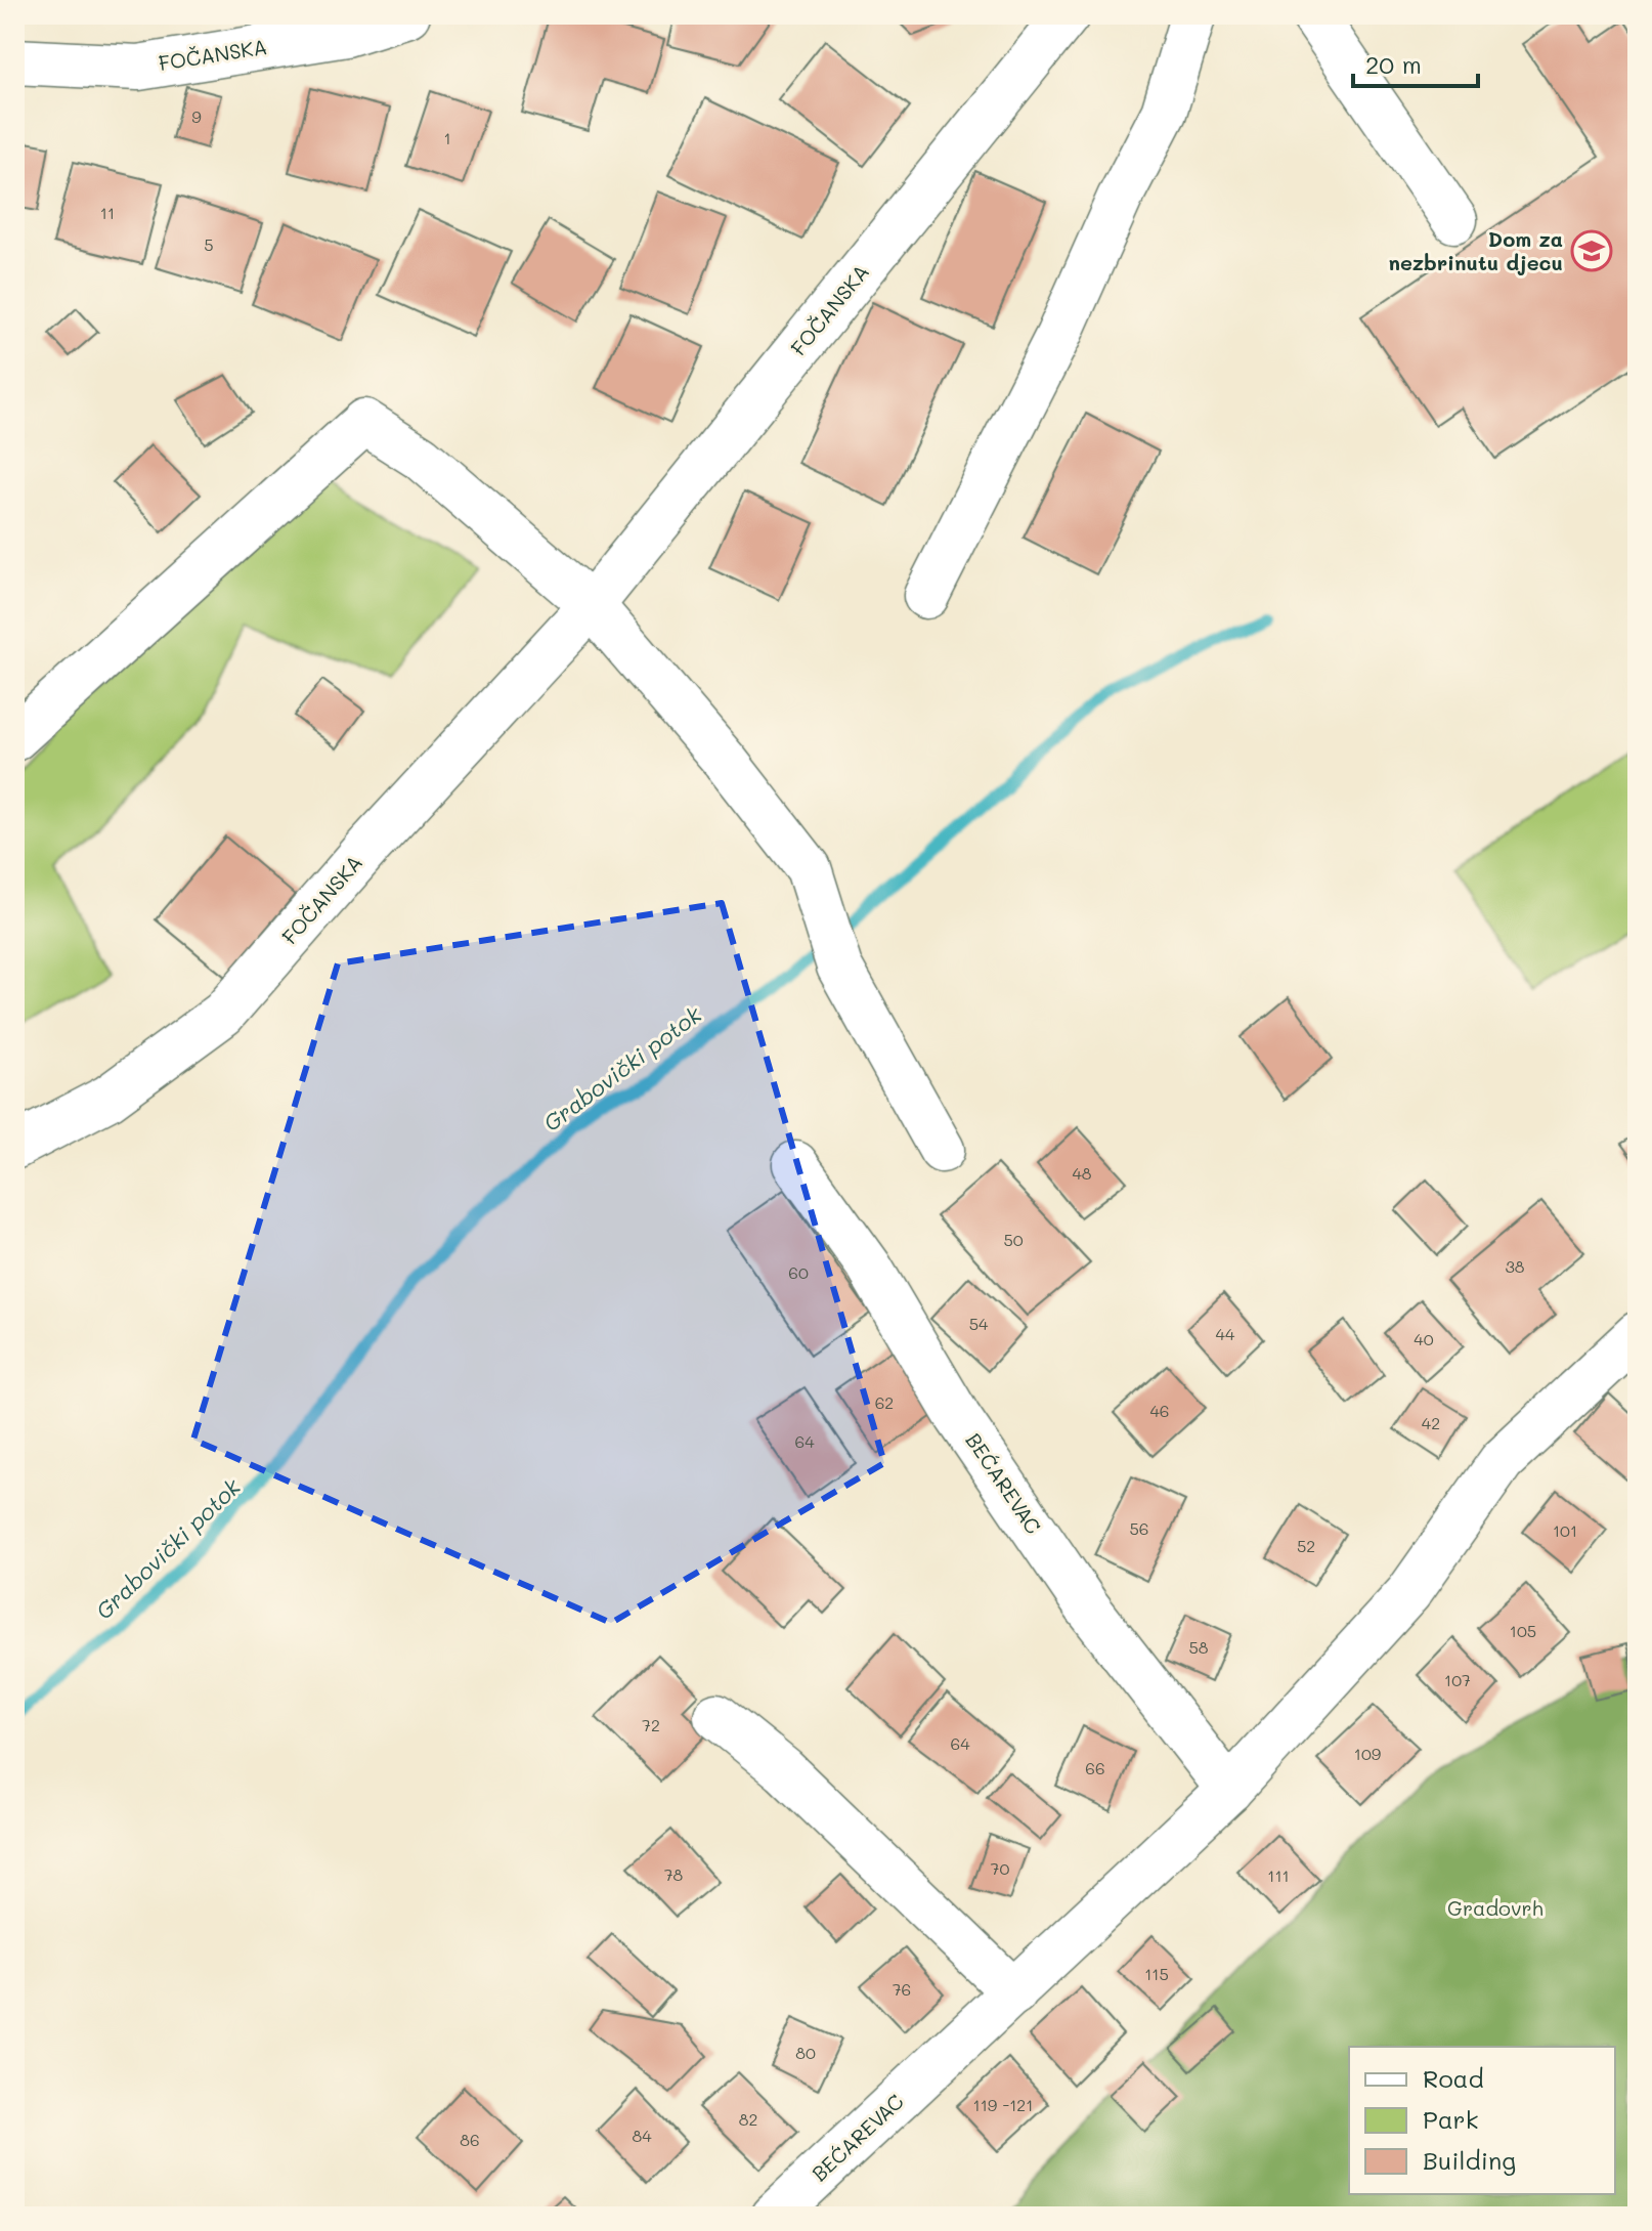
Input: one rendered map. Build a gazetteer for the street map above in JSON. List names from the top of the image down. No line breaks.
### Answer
{"streets":{"street":["FOČANSKA","BEĆAREVAC"]},"water":["Grabovički potok"],"parks":["Gradovrh"],"places":{"school or university":["Dom za nezbrinutu djecu"]},"house_numbers":["9","1","11","5","48","50","38","60","54","44","40","62","46","42","64","56","101","52","105","58","107","72","64","109","66","70","78","111","115","76","80","119 -121","82","84","86"],"legend":["Road","Park","Building"],"scale_bar":"20 m"}
